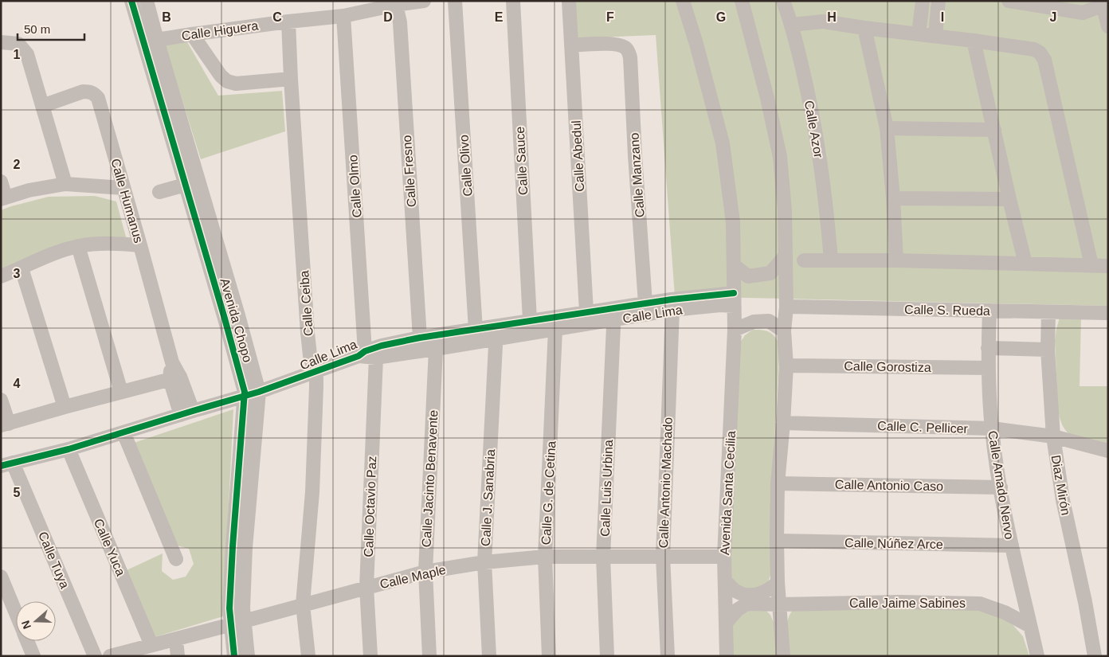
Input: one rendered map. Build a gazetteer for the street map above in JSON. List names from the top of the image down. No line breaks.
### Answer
{"streets":{"street":["Calle Higuera","Calle Azor","Calle Abedul","Calle Sauce","Calle Olivo","Calle Fresno","Calle Manzano","Calle Olmo","Calle Humanus","Calle Ceiba","Calle S. Rueda","Calle Lima","Avenida Chopo","Calle Gorostiza","Calle C. Pellicer","Calle Jacinto Benavente","Calle Antonio Machado","Calle Antonio Caso","Calle Amado Nervo","Diaz Mirón","Calle Luis Urbina","Calle G. de Cetina","Avenida Santa Cecilia","Calle J. Sanabria","Calle Octavio Paz","Calle Núñez Arce","Calle Yuca","Calle Tuya","Calle Maple","Calle Jaime Sabines"]},"crossings":[["Calle Higuera","Calle Fresno"],["Calle Higuera","Calle Olmo"],["Calle Higuera","Calle Ceiba"],["Calle Higuera","Avenida Chopo"],["Calle Abedul","Calle Manzano"],["Calle Abedul","Calle Lima"],["Calle Sauce","Calle Lima"],["Calle Olivo","Calle Lima"],["Calle Fresno","Calle Lima"],["Calle Manzano","Calle Lima"],["Calle Olmo","Calle Lima"],["Calle Olmo","Calle Octavio Paz"],["Calle Humanus","Calle Lima"],["Calle Ceiba","Calle Lima"],["Calle Ceiba","Calle Maple"],["Calle S. Rueda","Calle Amado Nervo"],["Calle S. Rueda","Diaz Mirón"],["Calle Lima","Avenida Chopo"],["Calle Lima","Calle Jacinto Benavente"],["Calle Lima","Calle Antonio Machado"],["Calle Lima","Calle Luis Urbina"],["Calle Lima","Calle G. de Cetina"],["Calle Lima","Avenida Santa Cecilia"],["Calle Lima","Calle J. Sanabria"],["Calle Lima","Calle Octavio Paz"],["Calle Lima","Calle Yuca"],["Calle Lima","Calle Tuya"],["Avenida Chopo","Calle Maple"],["Calle Gorostiza","Calle Amado Nervo"],["Calle C. Pellicer","Calle Amado Nervo"],["Calle C. Pellicer","Diaz Mirón"],["Calle Jacinto Benavente","Calle Maple"],["Calle Antonio Machado","Calle Maple"],["Calle Antonio Caso","Calle Amado Nervo"],["Calle Amado Nervo","Calle Núñez Arce"],["Calle Amado Nervo","Calle Jaime Sabines"],["Calle Luis Urbina","Calle Maple"],["Calle G. de Cetina","Calle Maple"],["Avenida Santa Cecilia","Calle Maple"],["Avenida Santa Cecilia","Calle Jaime Sabines"],["Calle J. Sanabria","Calle Maple"],["Calle Octavio Paz","Calle Maple"],["Calle Yuca","Calle Maple"]],"scale_bar":"50 m","north":"left","grid":{"columns":["B","C","D","E","F","G","H","I","J"],"rows":["1","2","3","4","5"]}}
